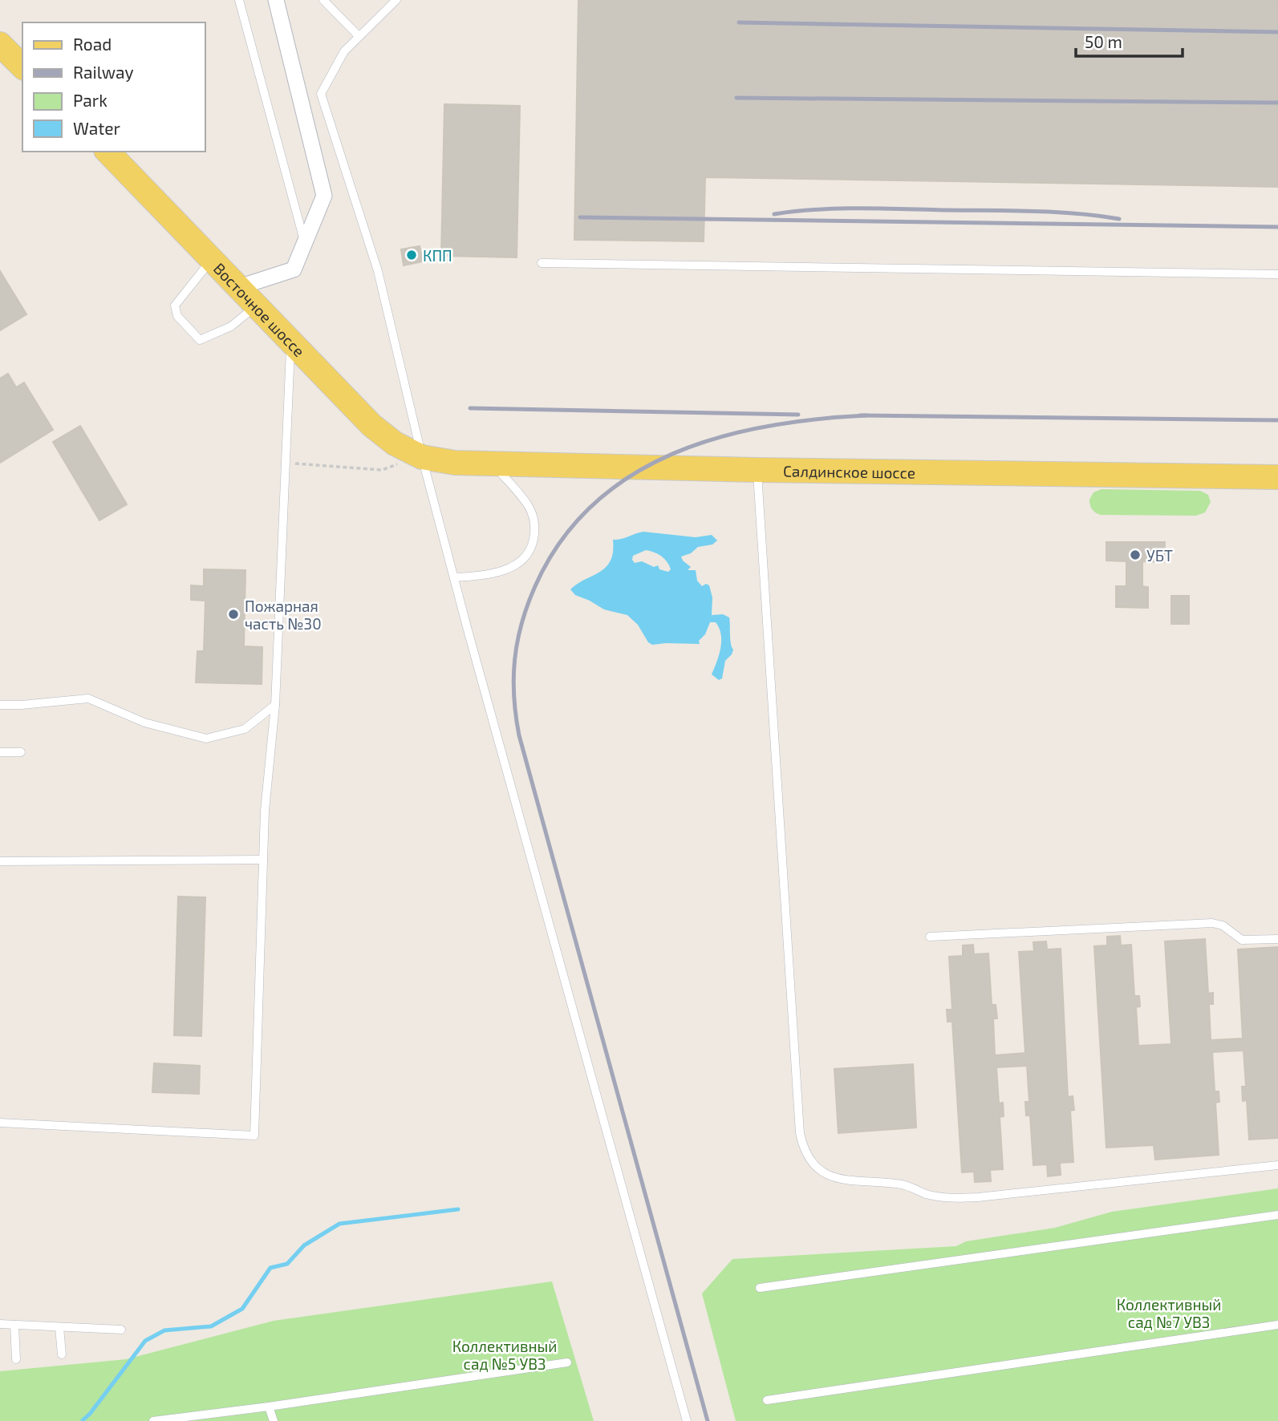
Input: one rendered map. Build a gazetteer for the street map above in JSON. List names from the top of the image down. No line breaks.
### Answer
{"streets":{"main road":["Восточное шоссе","Салдинское шоссе"]},"crossings":[["Восточное шоссе","Салдинское шоссе"]],"parks":["Коллективный сад №7 УВЗ","Коллективный сад №5 УВЗ"],"places":["КПП","УБТ","Пожарная часть №30"],"legend":["Road","Railway","Park","Water"],"scale_bar":"50 m"}
